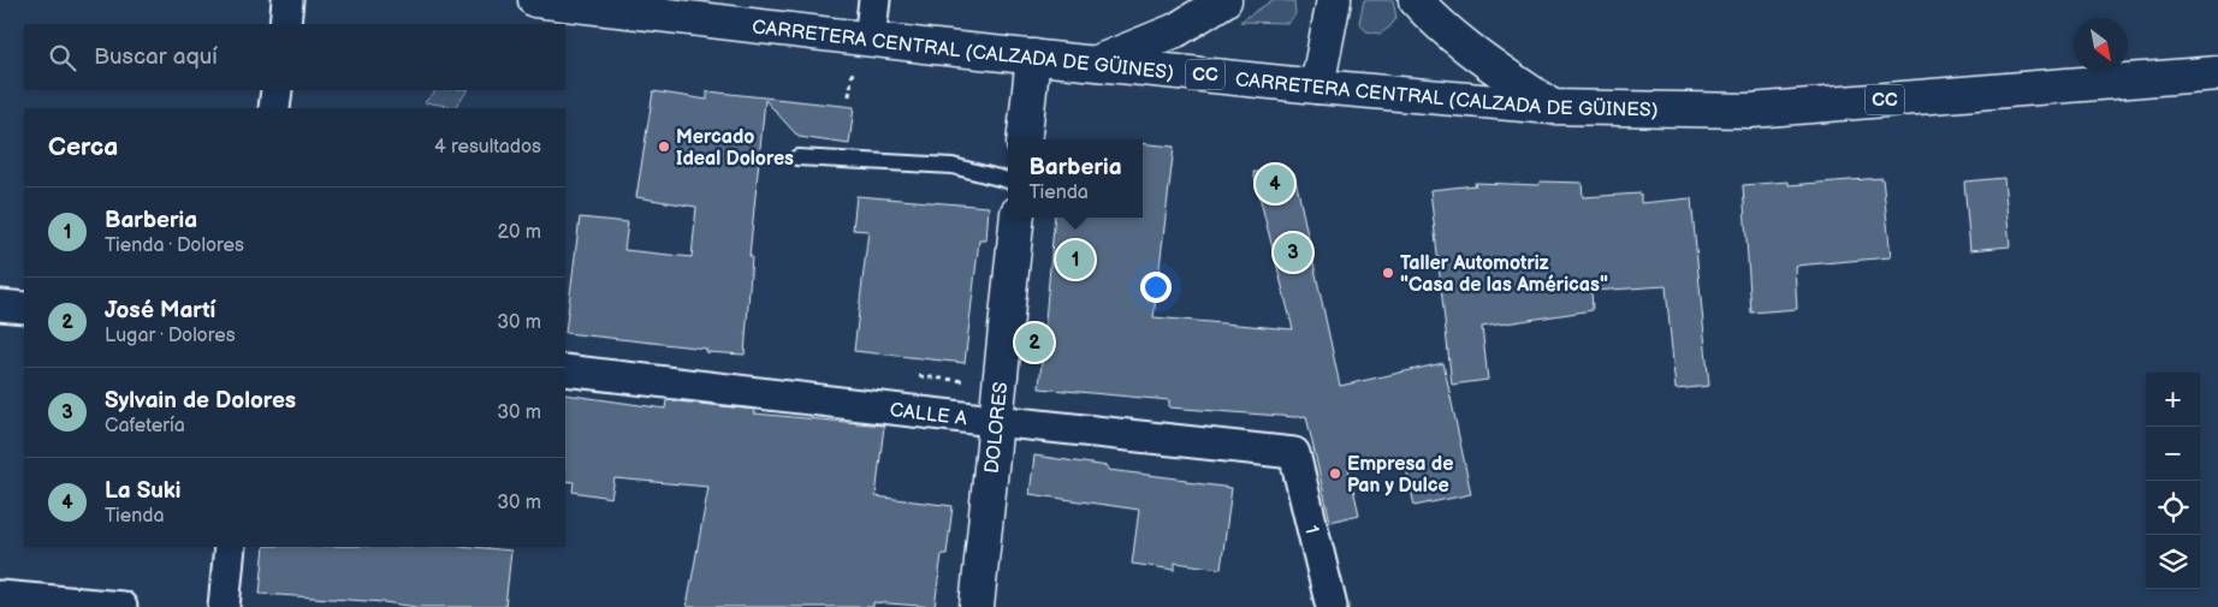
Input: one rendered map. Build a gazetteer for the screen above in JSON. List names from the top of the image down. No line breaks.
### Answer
{"streets":{"main road":["CARRETERA CENTRAL (CALZADA DE GÜINES)","CC","DOLORES"],"street":["CALLE A","1"]},"crossings":[["CALLE A","DOLORES"],["CALLE A","1"]],"places":["Mercado Ideal Dolores","Taller Automotriz \"Casa de las Américas\"","Empresa de Pan y Dulce"],"north":"bottom right","page":{"search":"Buscar aquí","heading":["Cerca","4 resultados"],"popup":["Barberia","Tienda"],"pins":["4","3","1","2"],"list":[{"mark":"1","name":"Barberia","note":"Tienda · Dolores","value":"20 m"},{"mark":"2","name":"José Martí","note":"Lugar · Dolores","value":"30 m"},{"mark":"3","name":"Sylvain de Dolores","note":"Cafetería","value":"30 m"},{"mark":"4","name":"La Suki","note":"Tienda","value":"30 m"}],"map_buttons":["+","−"]}}
